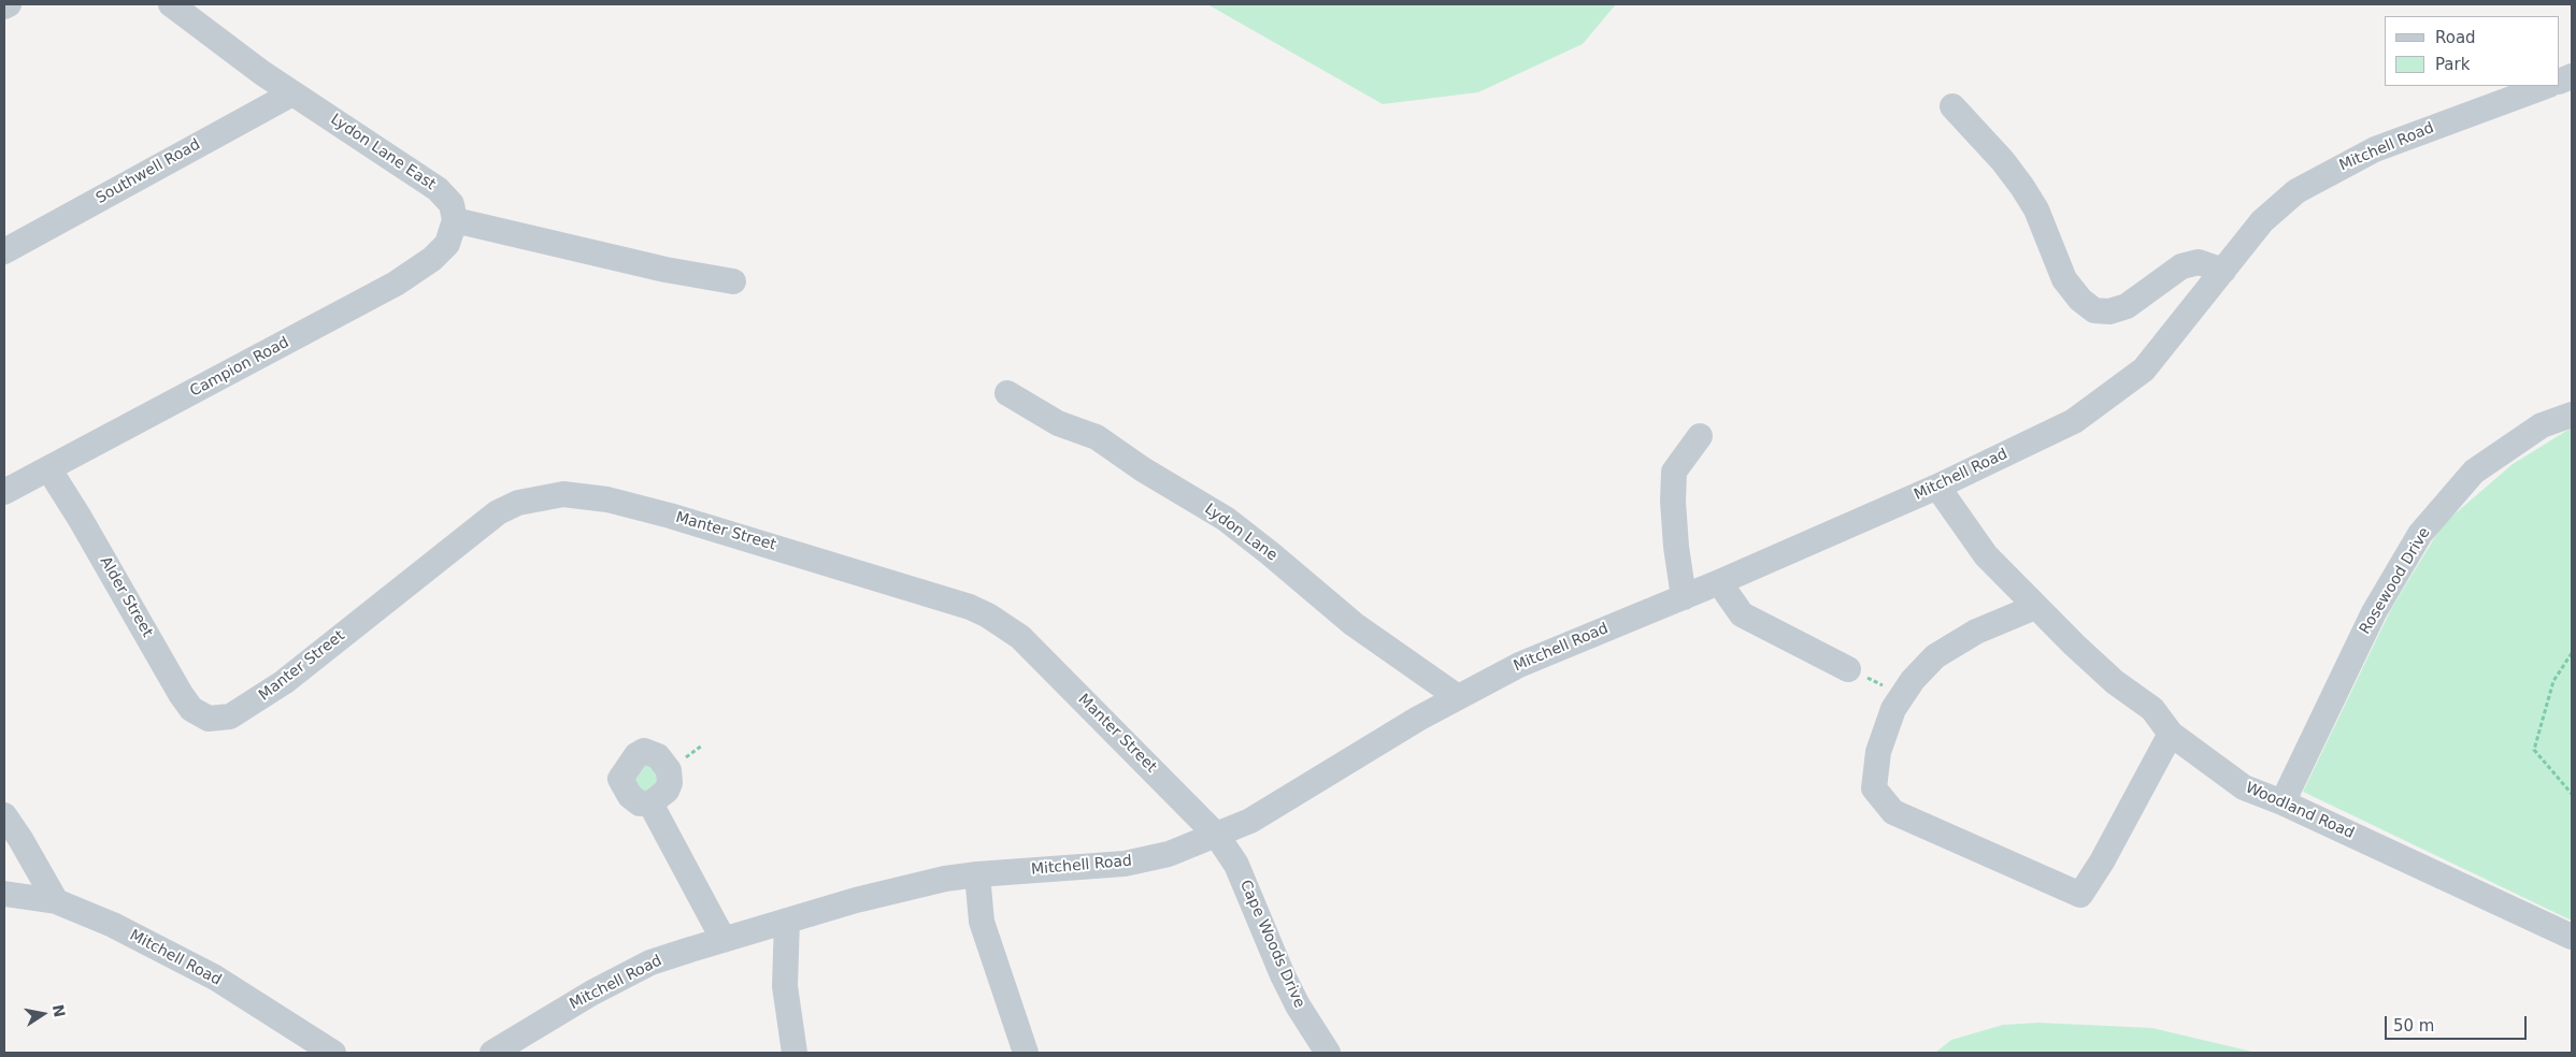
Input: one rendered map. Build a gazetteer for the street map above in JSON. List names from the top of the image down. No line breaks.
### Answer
{"streets":{"street":["Mitchell Road","Lydon Lane East","Southwell Road","Campion Road","Manter Street","Lydon Lane","Rosewood Drive","Alder Street","Woodland Road","Cape Woods Drive"]},"crossings":[["Mitchell Road","Manter Street"],["Mitchell Road","Lydon Lane"],["Mitchell Road","Woodland Road"],["Mitchell Road","Cape Woods Drive"],["Lydon Lane East","Southwell Road"],["Lydon Lane East","Campion Road"],["Campion Road","Alder Street"],["Manter Street","Alder Street"],["Manter Street","Cape Woods Drive"],["Rosewood Drive","Woodland Road"]],"legend":["Road","Park"],"scale_bar":"50 m","north":"right"}
